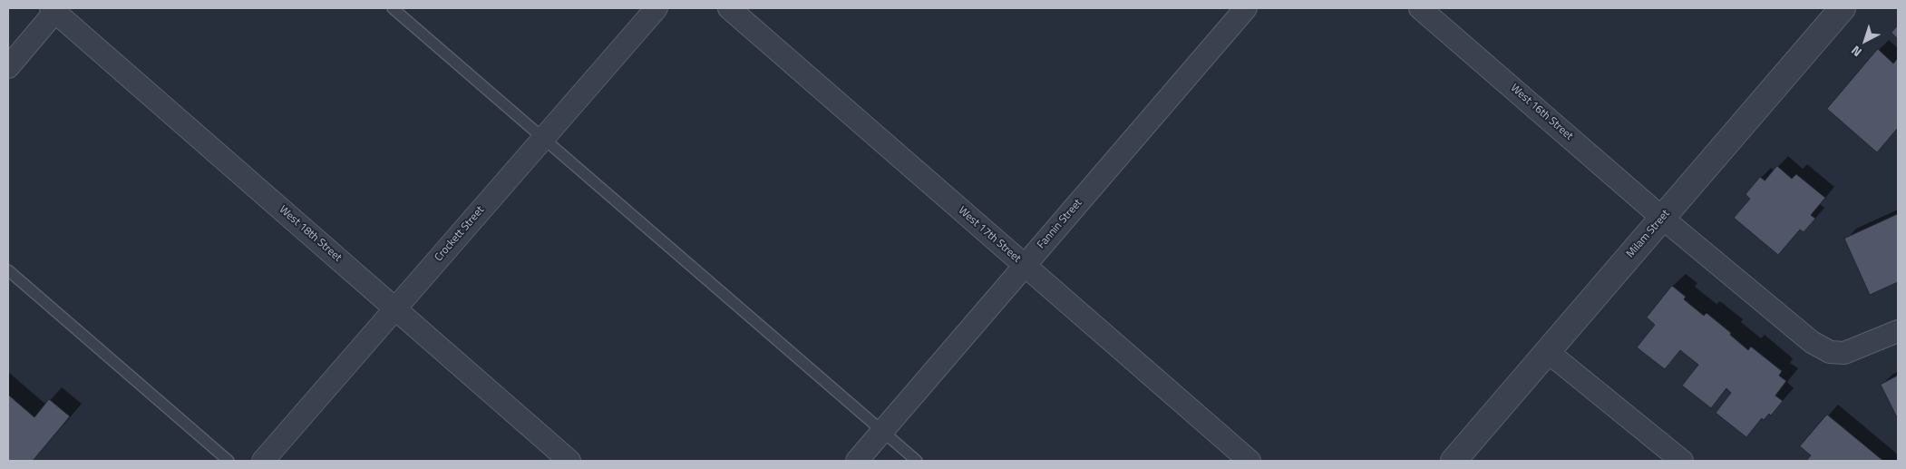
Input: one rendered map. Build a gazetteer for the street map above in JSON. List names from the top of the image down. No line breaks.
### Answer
{"streets":{"street":["West 16th Street","Fannin Street","West 18th Street","Crockett Street","Milam Street","West 17th Street"]},"crossings":[["West 16th Street","Milam Street"],["Fannin Street","West 17th Street"],["West 18th Street","Crockett Street"]],"north":"bottom left"}
